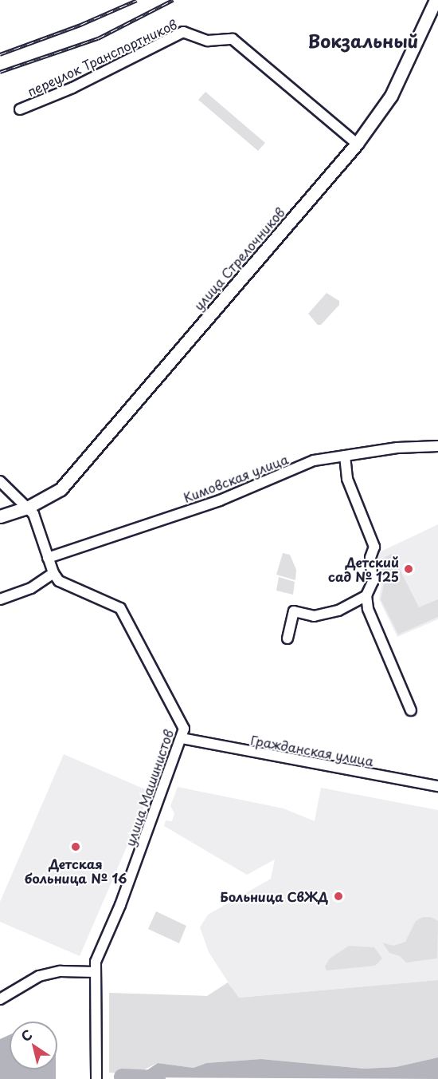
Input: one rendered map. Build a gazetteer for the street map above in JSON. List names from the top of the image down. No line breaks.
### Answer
{"streets":{"main road":["улица Стрелочников"],"street":["переулок Транспортников","Кимовская улица","Гражданская улица","улица Машинистов"]},"crossings":[["переулок Транспортников","улица Стрелочников"],["улица Стрелочников","улица Машинистов"],["Кимовская улица","улица Машинистов"],["Гражданская улица","улица Машинистов"]],"districts":["Вокзальный"],"places":["Детский сад № 125","Детская больница № 16","Больница СвЖД"],"north":"top left"}
